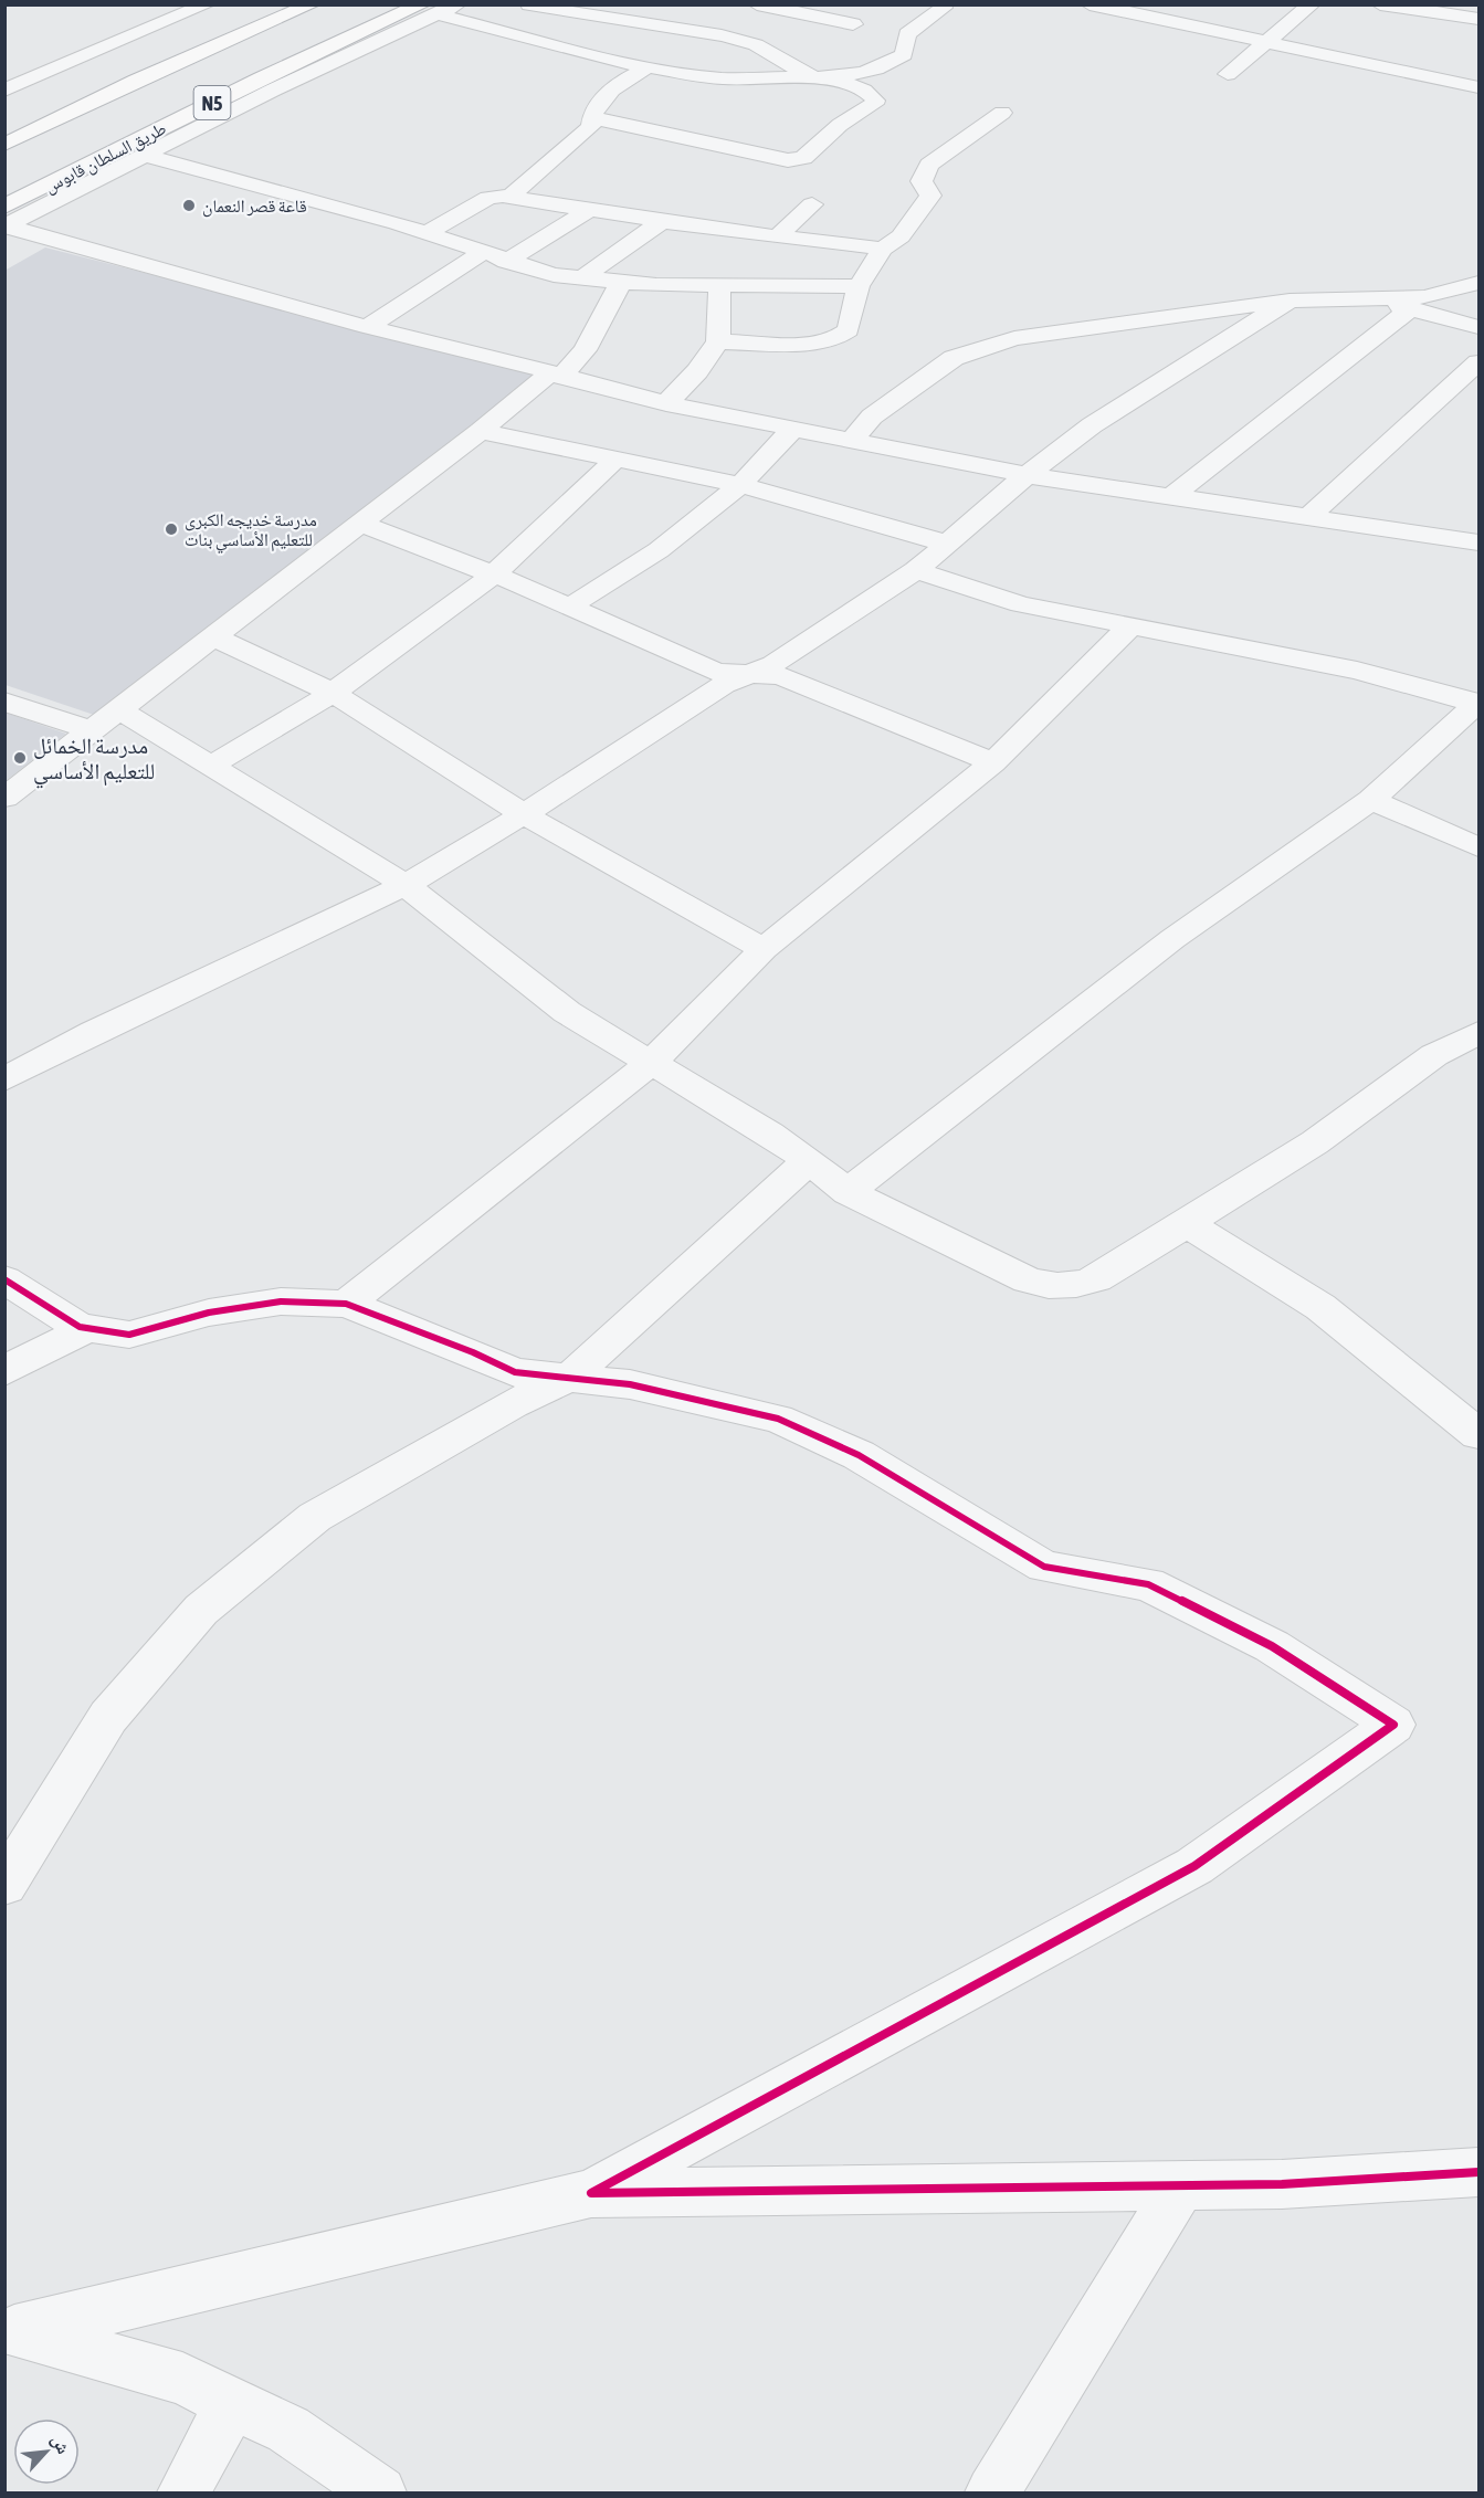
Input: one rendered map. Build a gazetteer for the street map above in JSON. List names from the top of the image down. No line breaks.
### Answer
{"streets":{"highway":["N5","طريق السلطان قابوس"]},"places":["قاعة قصر النعمان","مدرسة خديجه الكبرى للتعليم الأساسي بنات","مدرسة الخمائل للتعليم الأساسي"],"north":"top right"}
